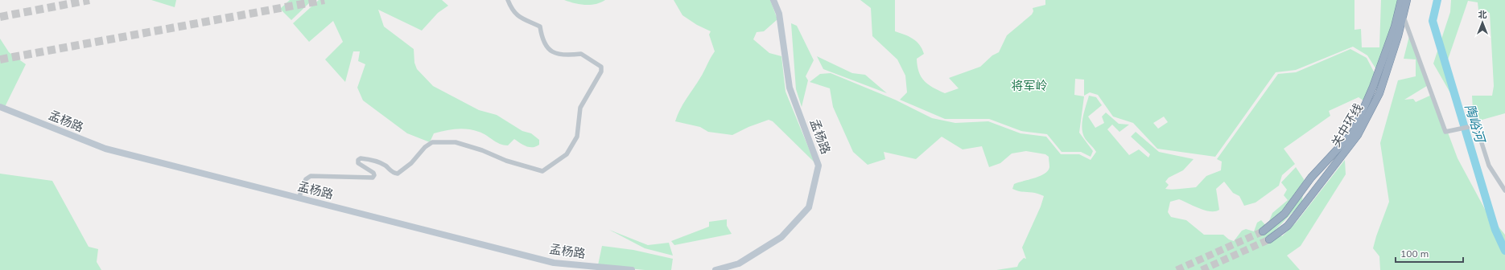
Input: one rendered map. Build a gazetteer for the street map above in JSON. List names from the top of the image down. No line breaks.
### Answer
{"streets":{"highway":["关中环线"],"main road":["孟杨路"]},"water":["陶峪河"],"parks":["将军岭"],"scale_bar":"100 m","north":"top"}
